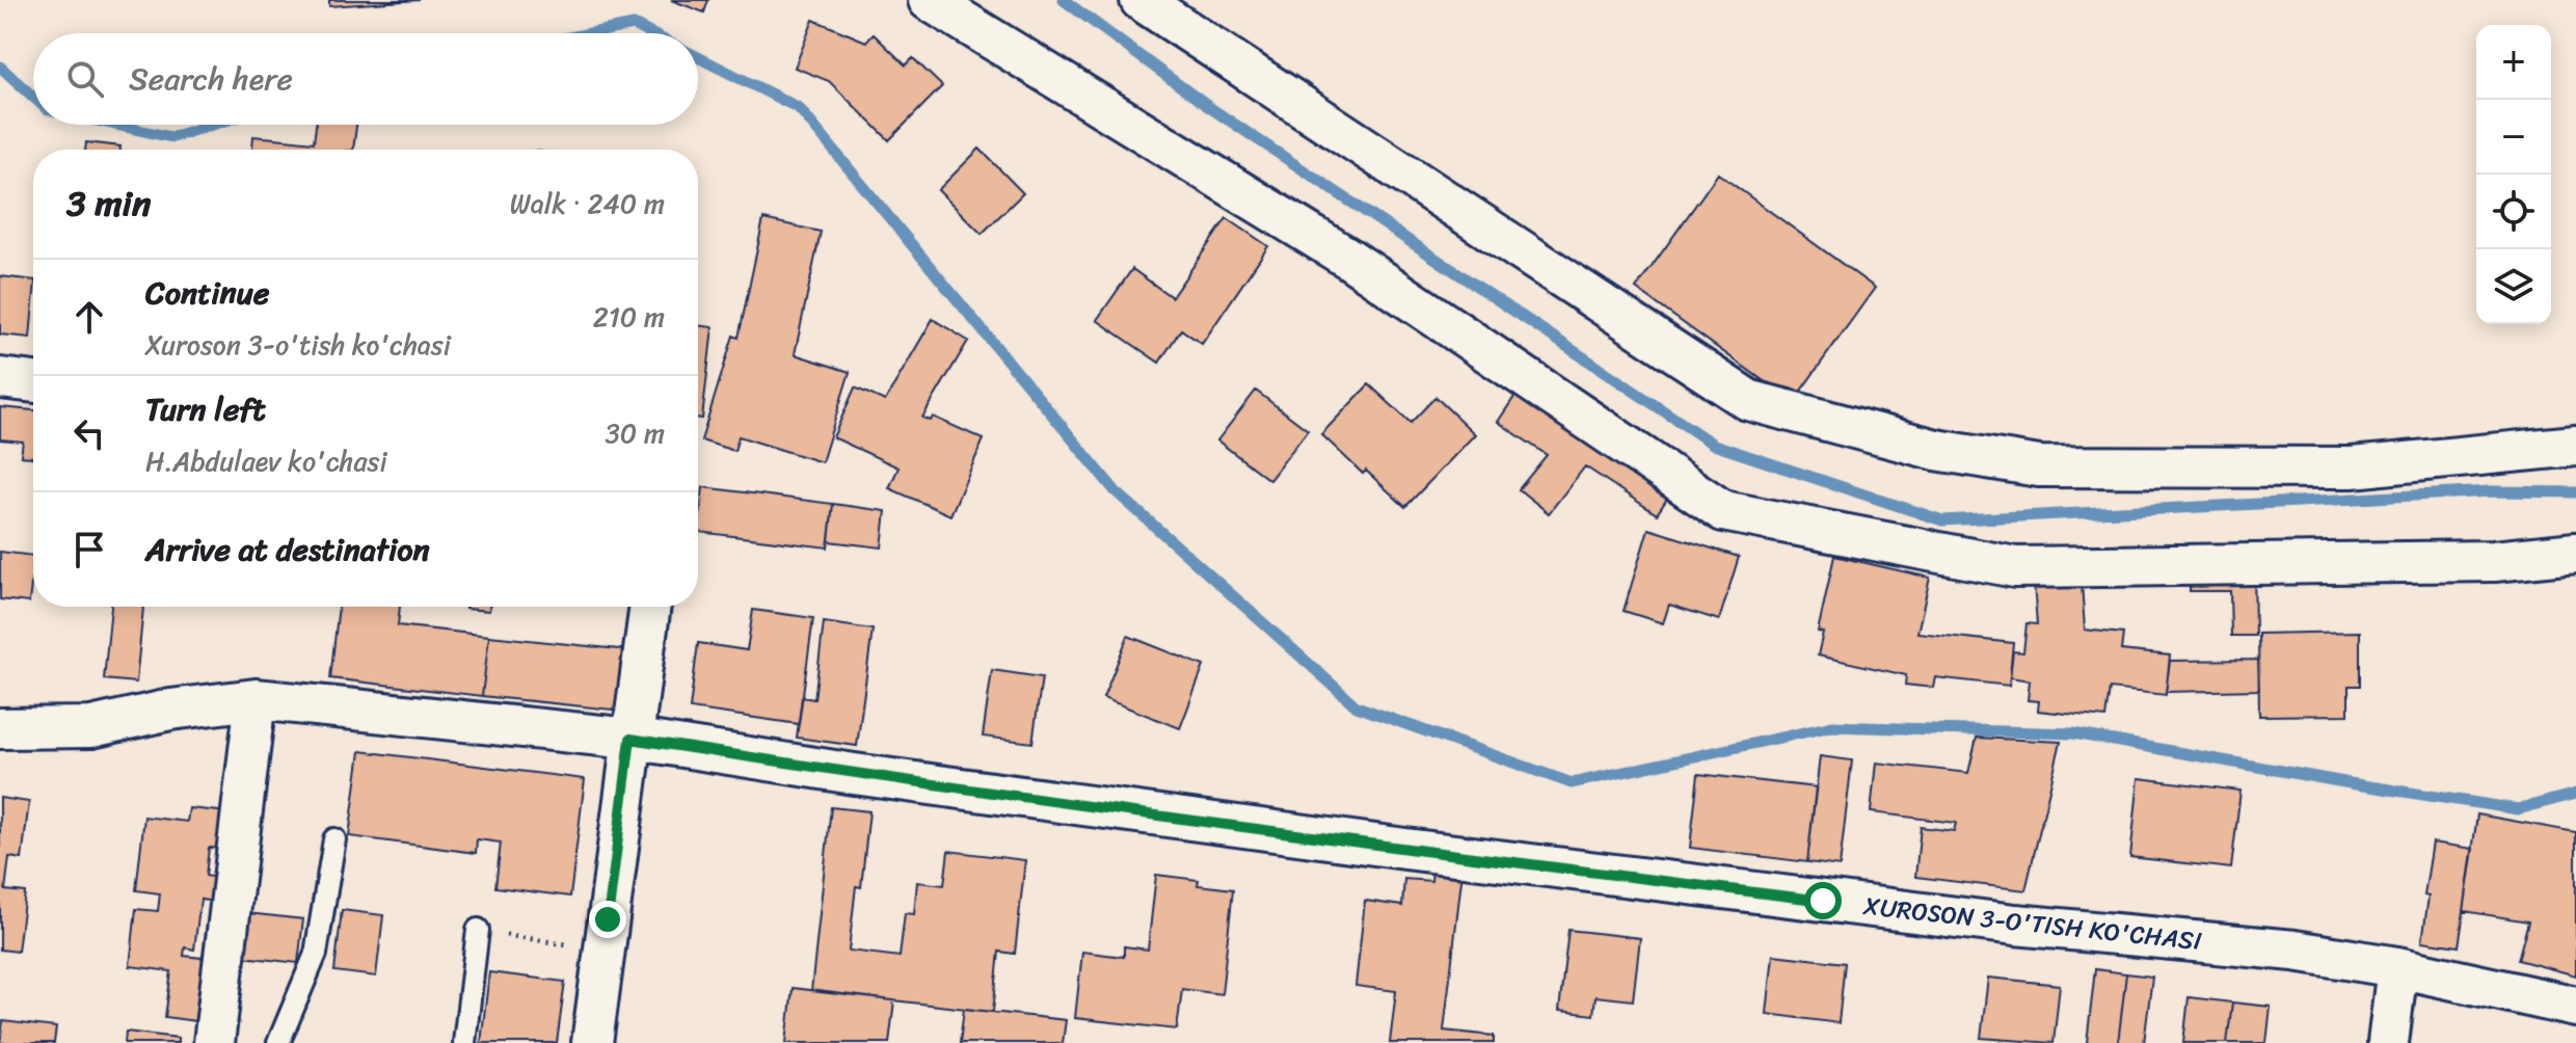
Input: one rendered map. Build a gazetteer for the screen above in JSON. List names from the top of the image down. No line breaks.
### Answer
{"streets":{"street":["XUROSON 3-O'TISH KO'CHASI"]},"page":{"map_buttons":["+","−"],"search":"Search here","heading":["3 min","Walk · 240 m"],"list":[["Continue","Xuroson 3-o'tish ko'chasi","210 m"],["Turn left","H.Abdulaev ko'chasi","30 m"],"Arrive at destination"]}}
